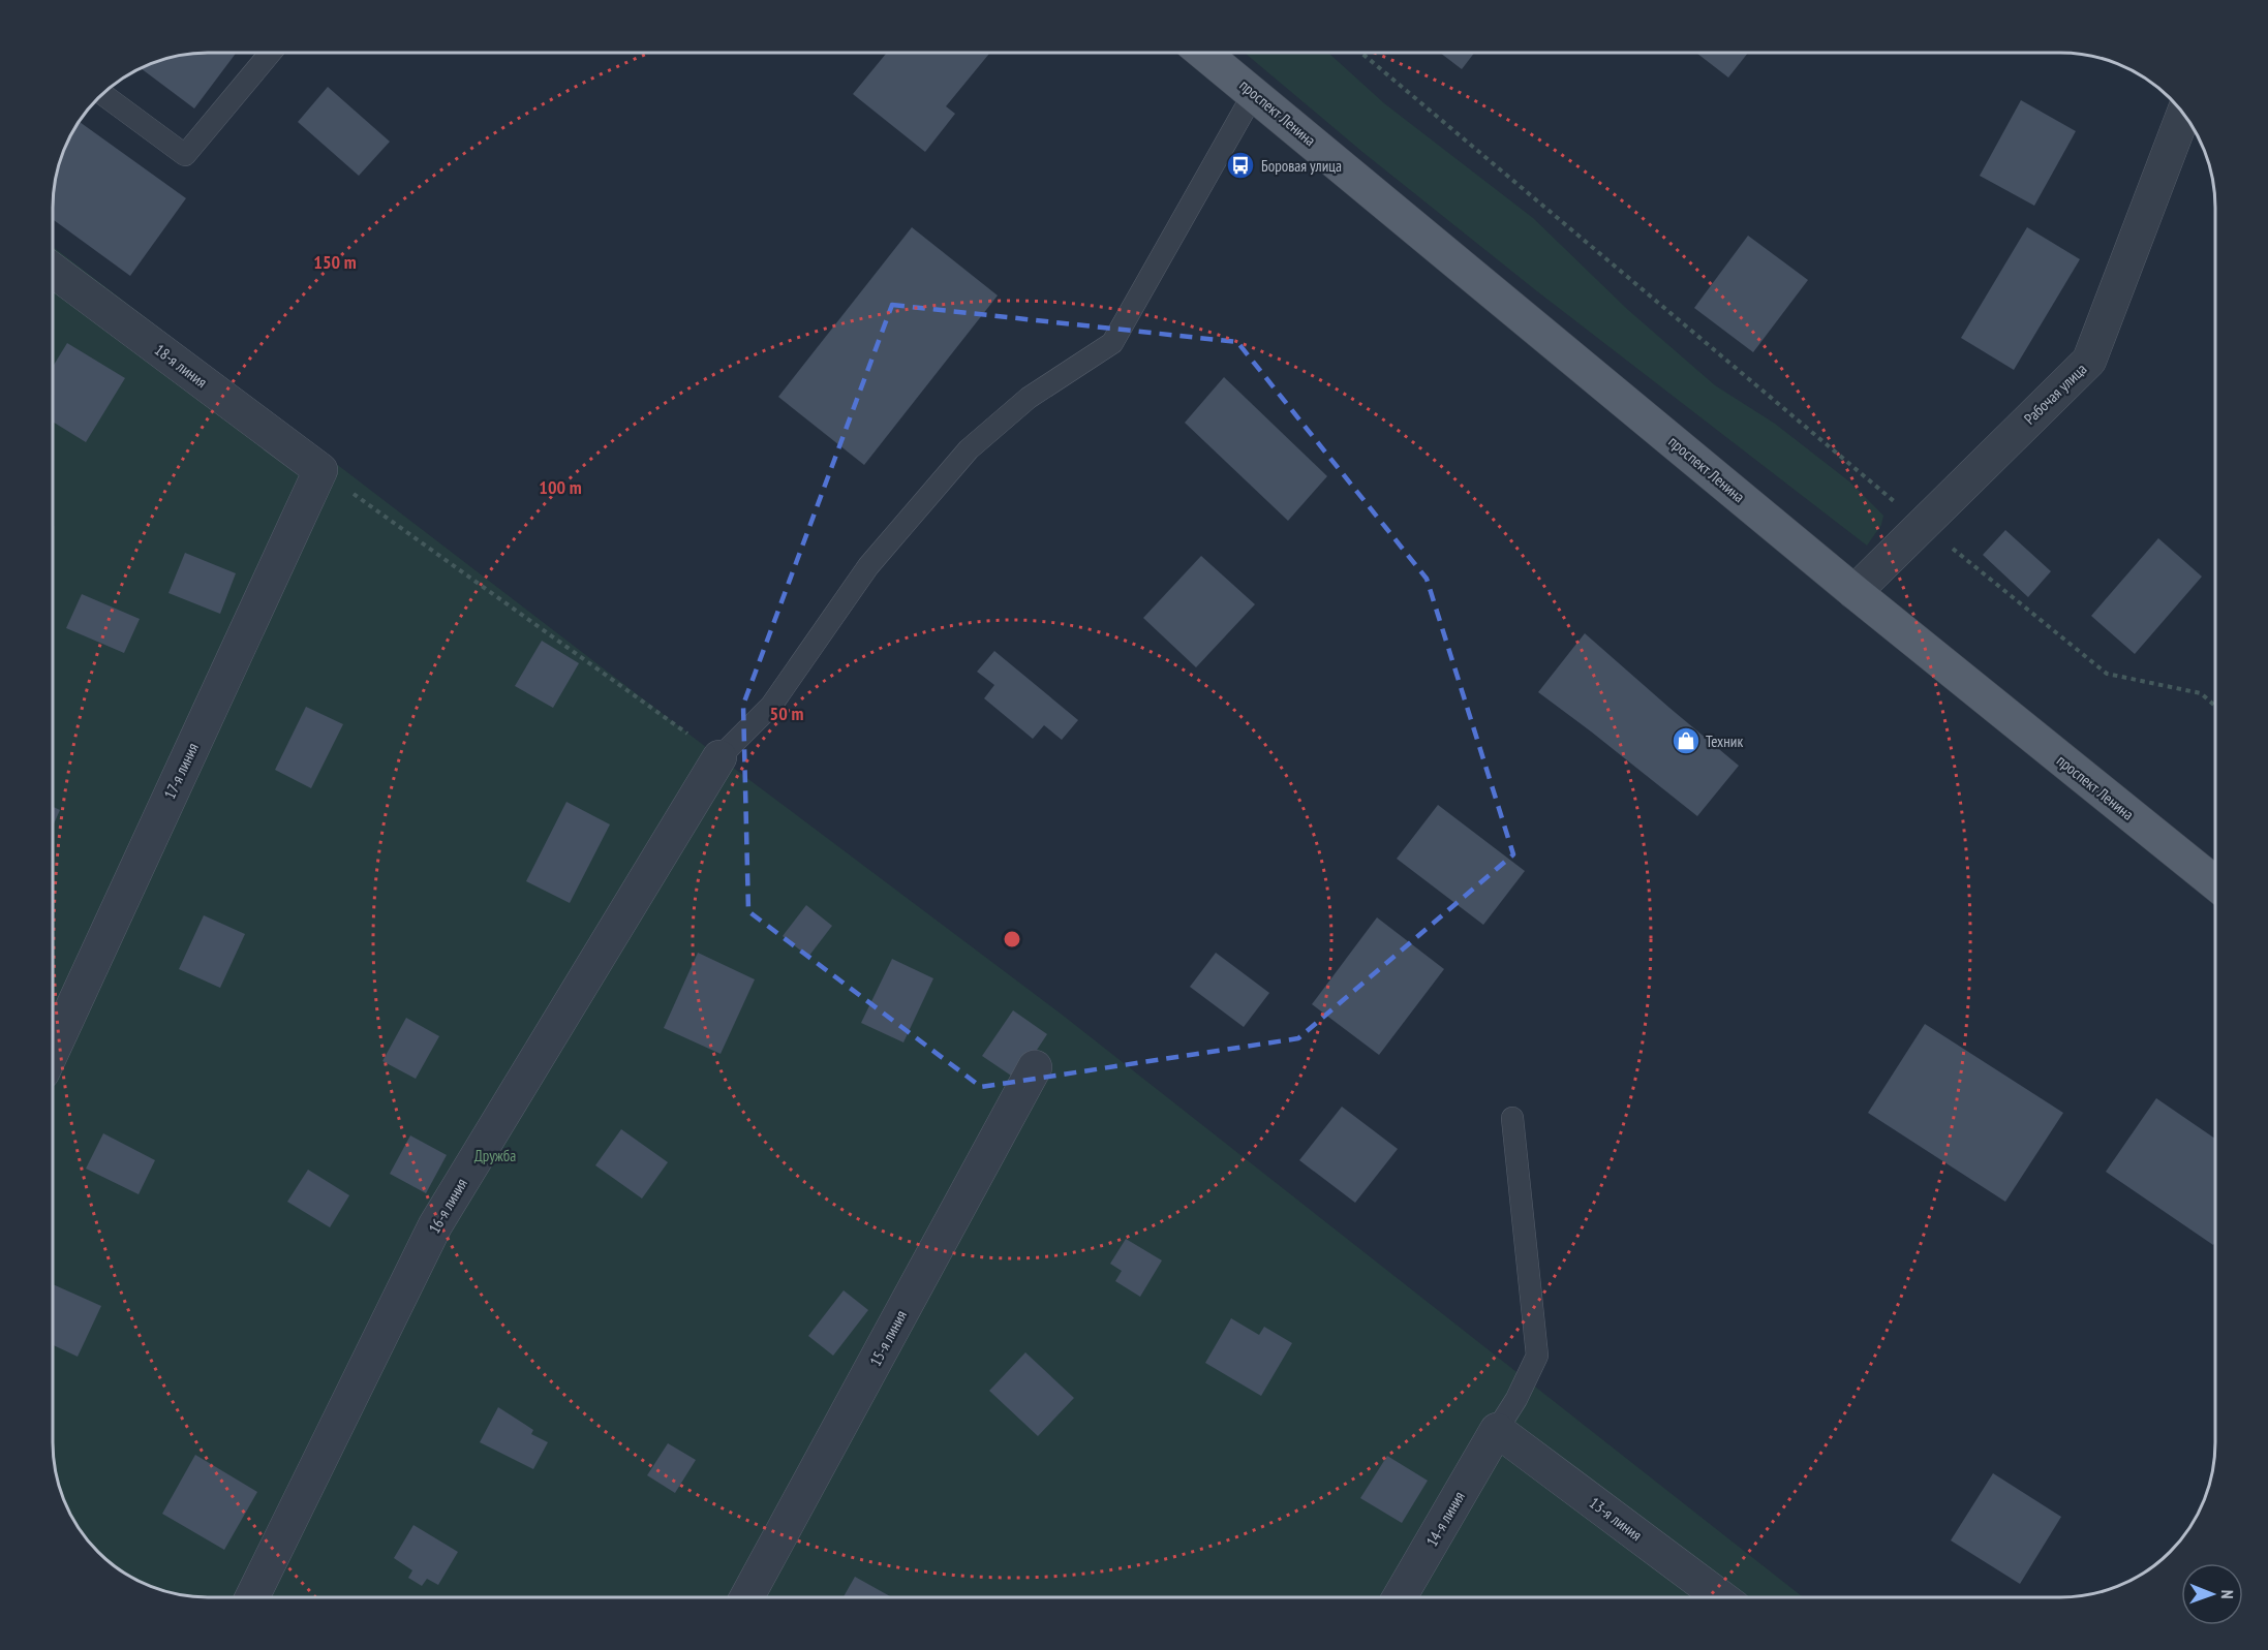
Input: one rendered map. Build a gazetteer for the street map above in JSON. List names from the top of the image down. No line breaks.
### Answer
{"streets":{"main road":["проспект Ленина"],"street":["18-я линия","Рабочая улица","17-я линия","16-я линия","15-я линия","14-я линия","13-я линия"]},"crossings":[["проспект Ленина","Рабочая улица"],["18-я линия","17-я линия"],["14-я линия","13-я линия"]],"parks":["Дружба"],"places":{"bus stop":["Боровая улица"],"shop":["Техник"]},"north":"right","rings":["150 m","100 m","50 m"]}
